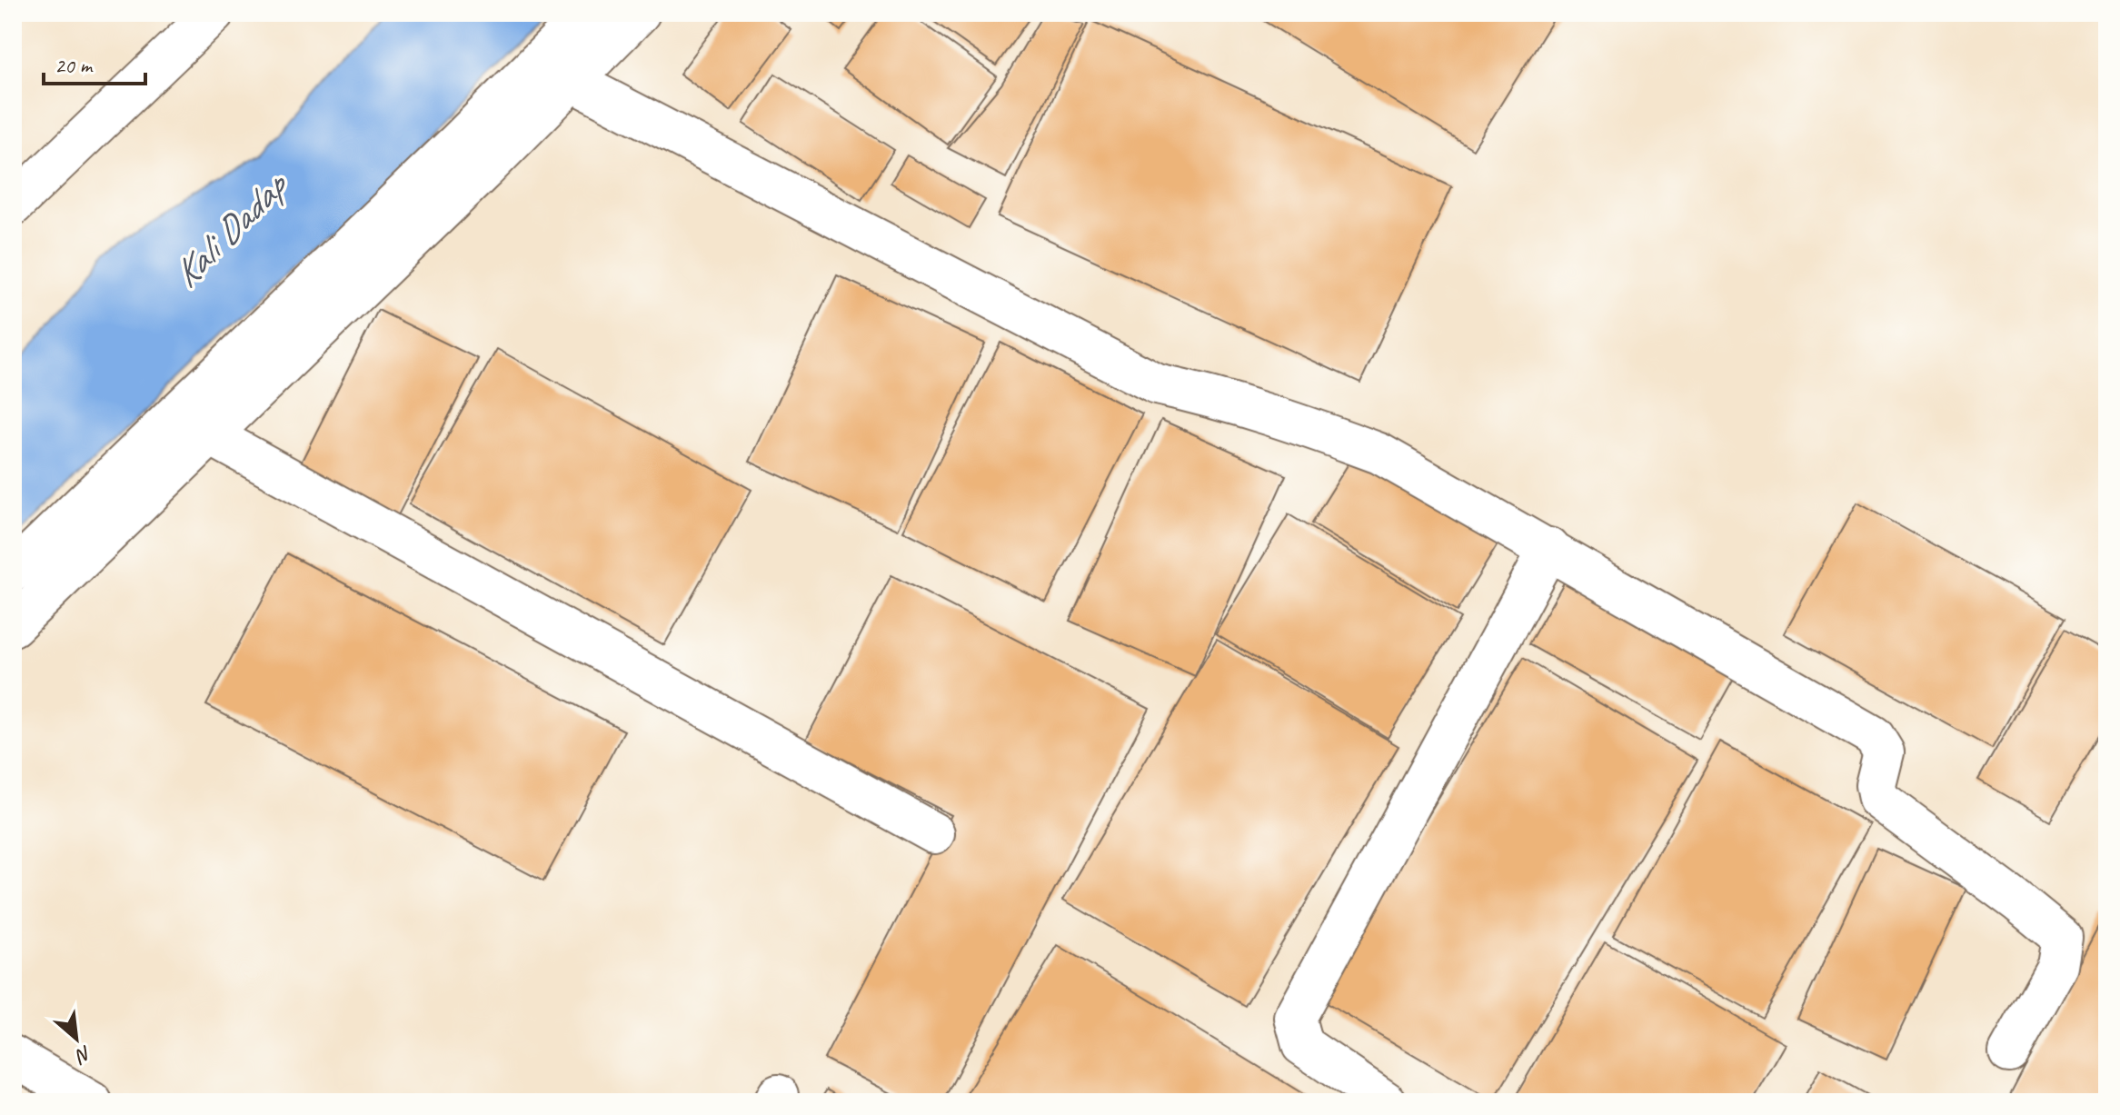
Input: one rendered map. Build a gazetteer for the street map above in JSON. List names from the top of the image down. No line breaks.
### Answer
{"water":["Kali Dadap"],"scale_bar":"20 m","north":"bottom right"}
